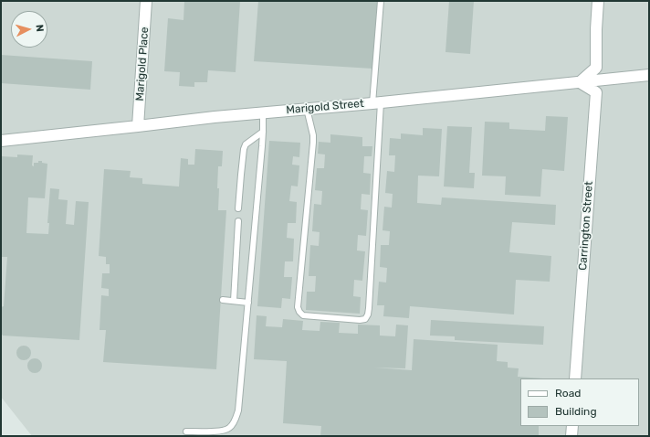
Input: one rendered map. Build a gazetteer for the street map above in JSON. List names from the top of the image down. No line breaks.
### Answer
{"streets":{"street":["Marigold Place","Marigold Street","Carrington Street"]},"crossings":[["Marigold Place","Marigold Street"],["Marigold Street","Carrington Street"]],"legend":["Road","Building"],"north":"right"}
